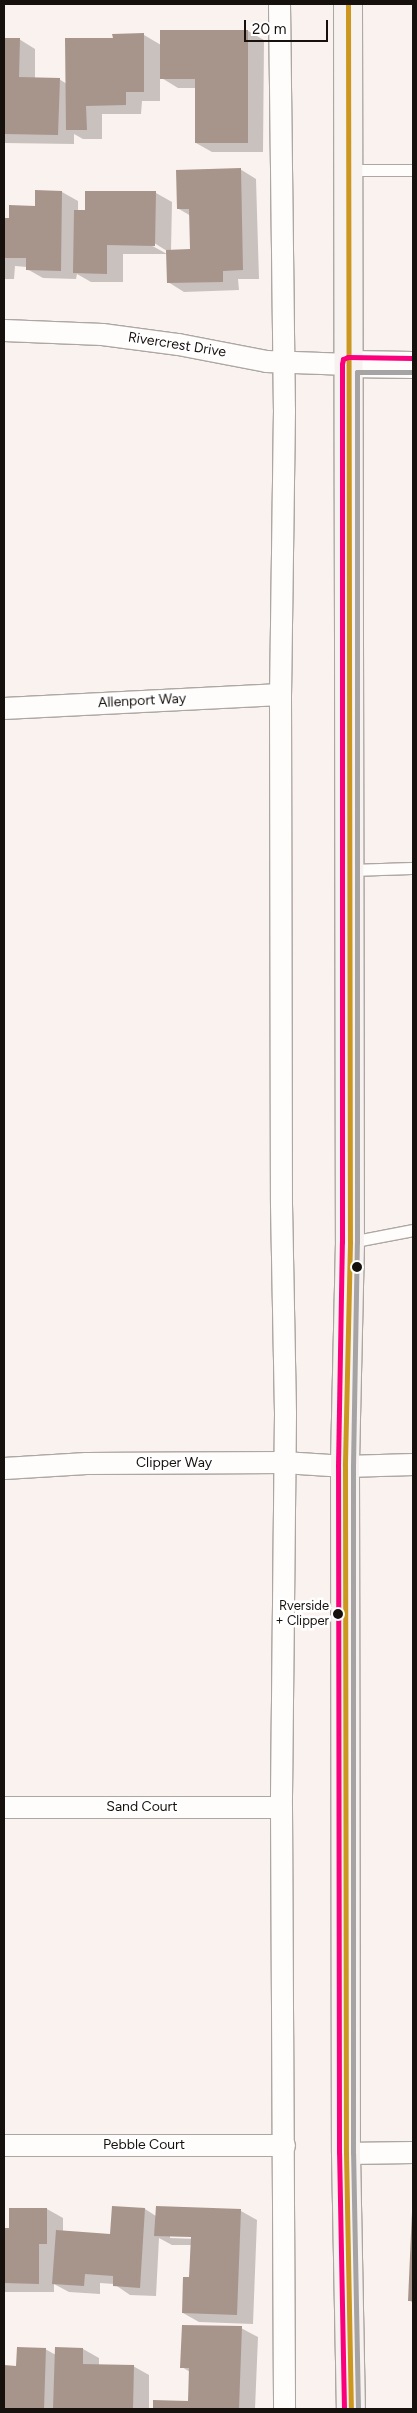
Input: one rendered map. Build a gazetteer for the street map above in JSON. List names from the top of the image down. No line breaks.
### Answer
{"streets":{"street":["Rivercrest Drive","Allenport Way","Clipper Way","Sand Court","Pebble Court"]},"places":["Rverside + Clipper"],"scale_bar":"20 m"}
